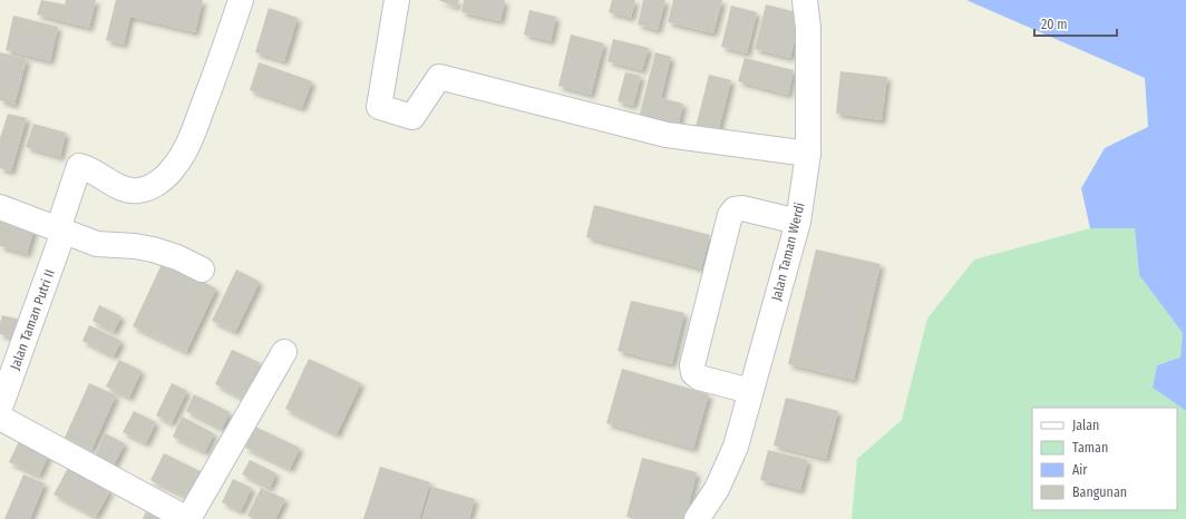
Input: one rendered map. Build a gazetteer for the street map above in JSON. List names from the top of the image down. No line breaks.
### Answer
{"streets":{"street":["Jalan Taman Werdi","Jalan Taman Putri II"]},"legend":["Jalan","Taman","Air","Bangunan"],"scale_bar":"20 m"}
